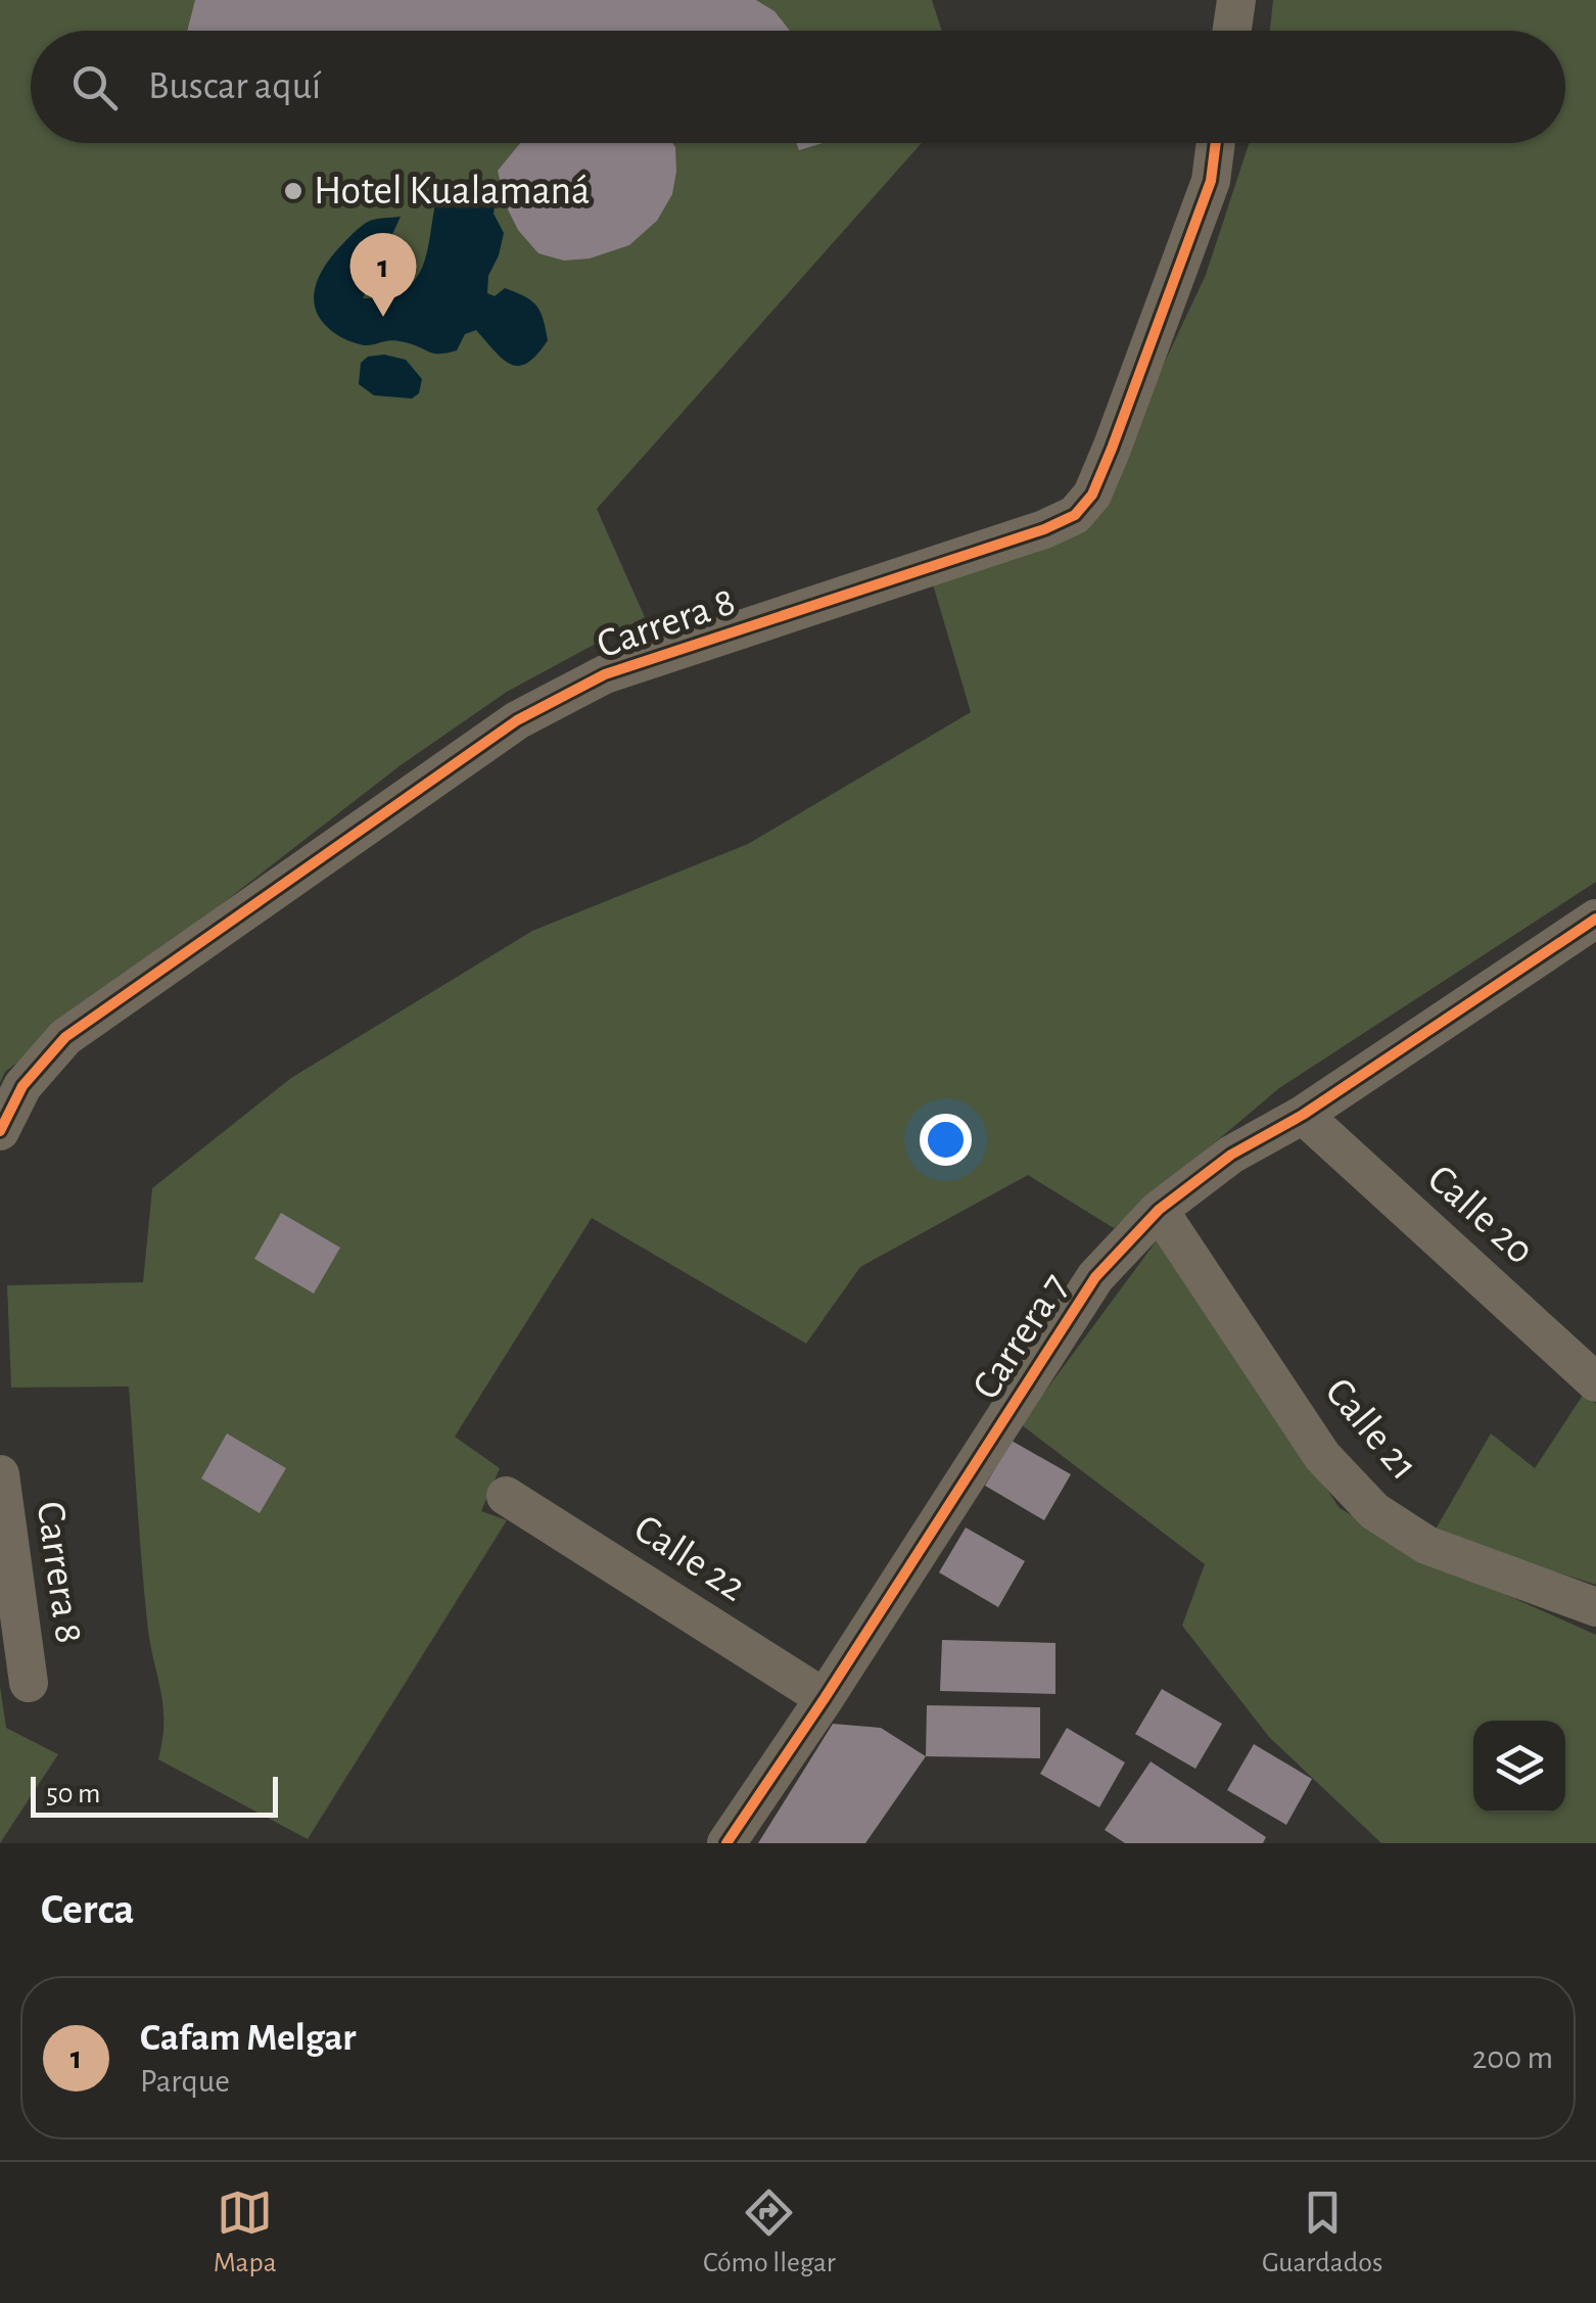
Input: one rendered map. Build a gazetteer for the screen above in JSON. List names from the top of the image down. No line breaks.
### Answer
{"streets":{"street":["Carrera 8","Calle 20","Carrera 7","Calle 21","Calle 22"]},"crossings":[["Calle 20","Carrera 7"],["Carrera 7","Calle 21"],["Carrera 7","Calle 22"]],"places":["Hotel Kualamaná"],"scale_bar":"50 m","page":{"search":"Buscar aquí","pins":"1","scale":"50 m","heading":"Cerca","list":[{"mark":"1","name":"Cafam Melgar","note":"Parque","value":"200 m"}],"nav":["Mapa","Cómo llegar","Guardados"]}}
